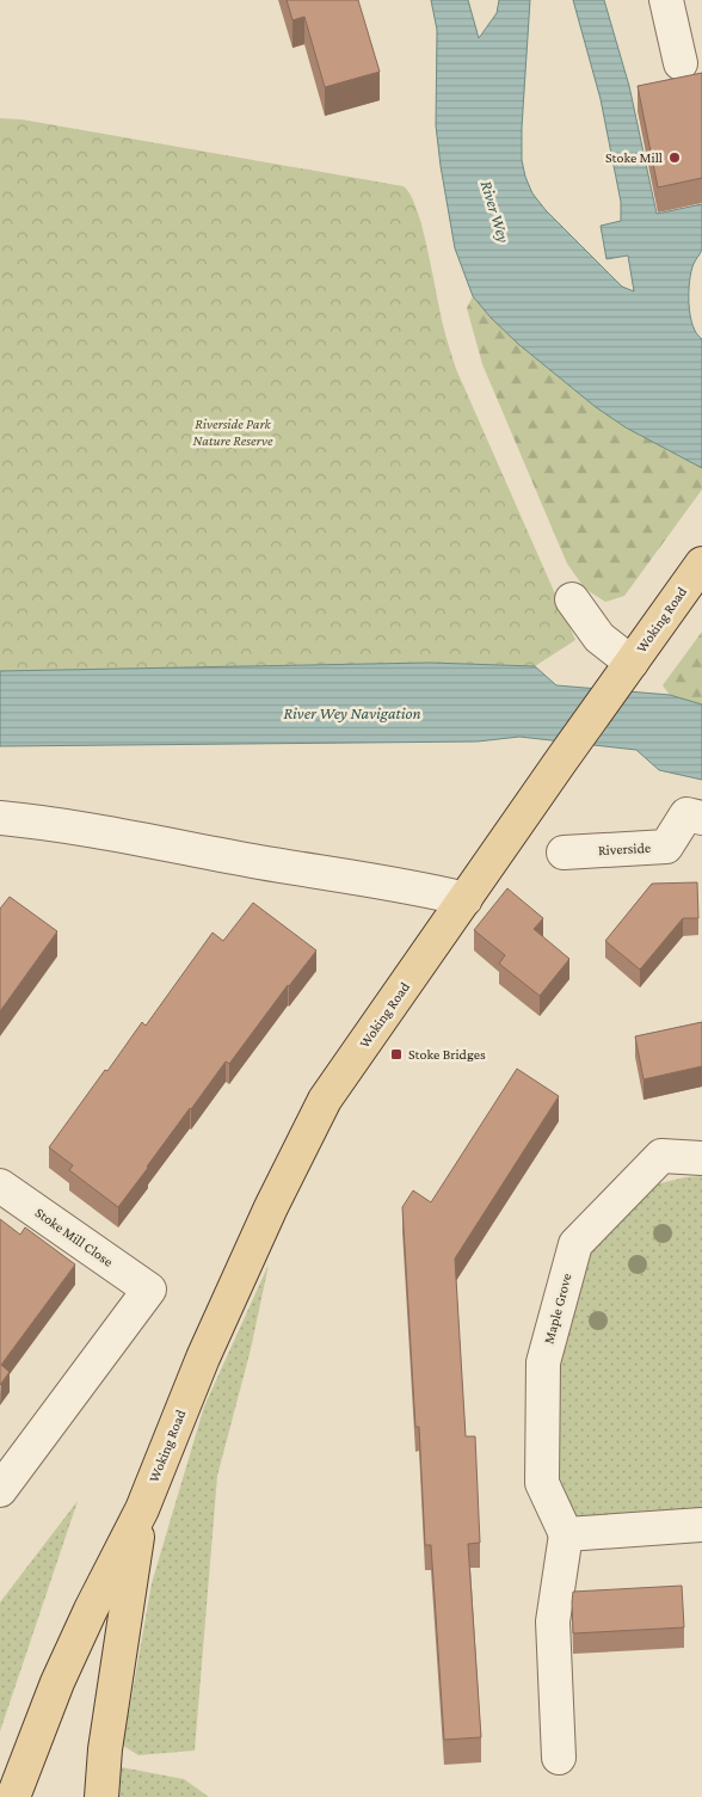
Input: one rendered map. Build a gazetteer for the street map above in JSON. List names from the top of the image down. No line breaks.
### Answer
{"streets":{"main road":["Woking Road"],"street":["Riverside","Stoke Mill Close","Maple Grove"]},"water":["River Wey","River Wey Navigation"],"parks":["Riverside Park Nature Reserve"],"places":{"other":["Stoke Mill"],"transit":["Stoke Bridges"]}}
